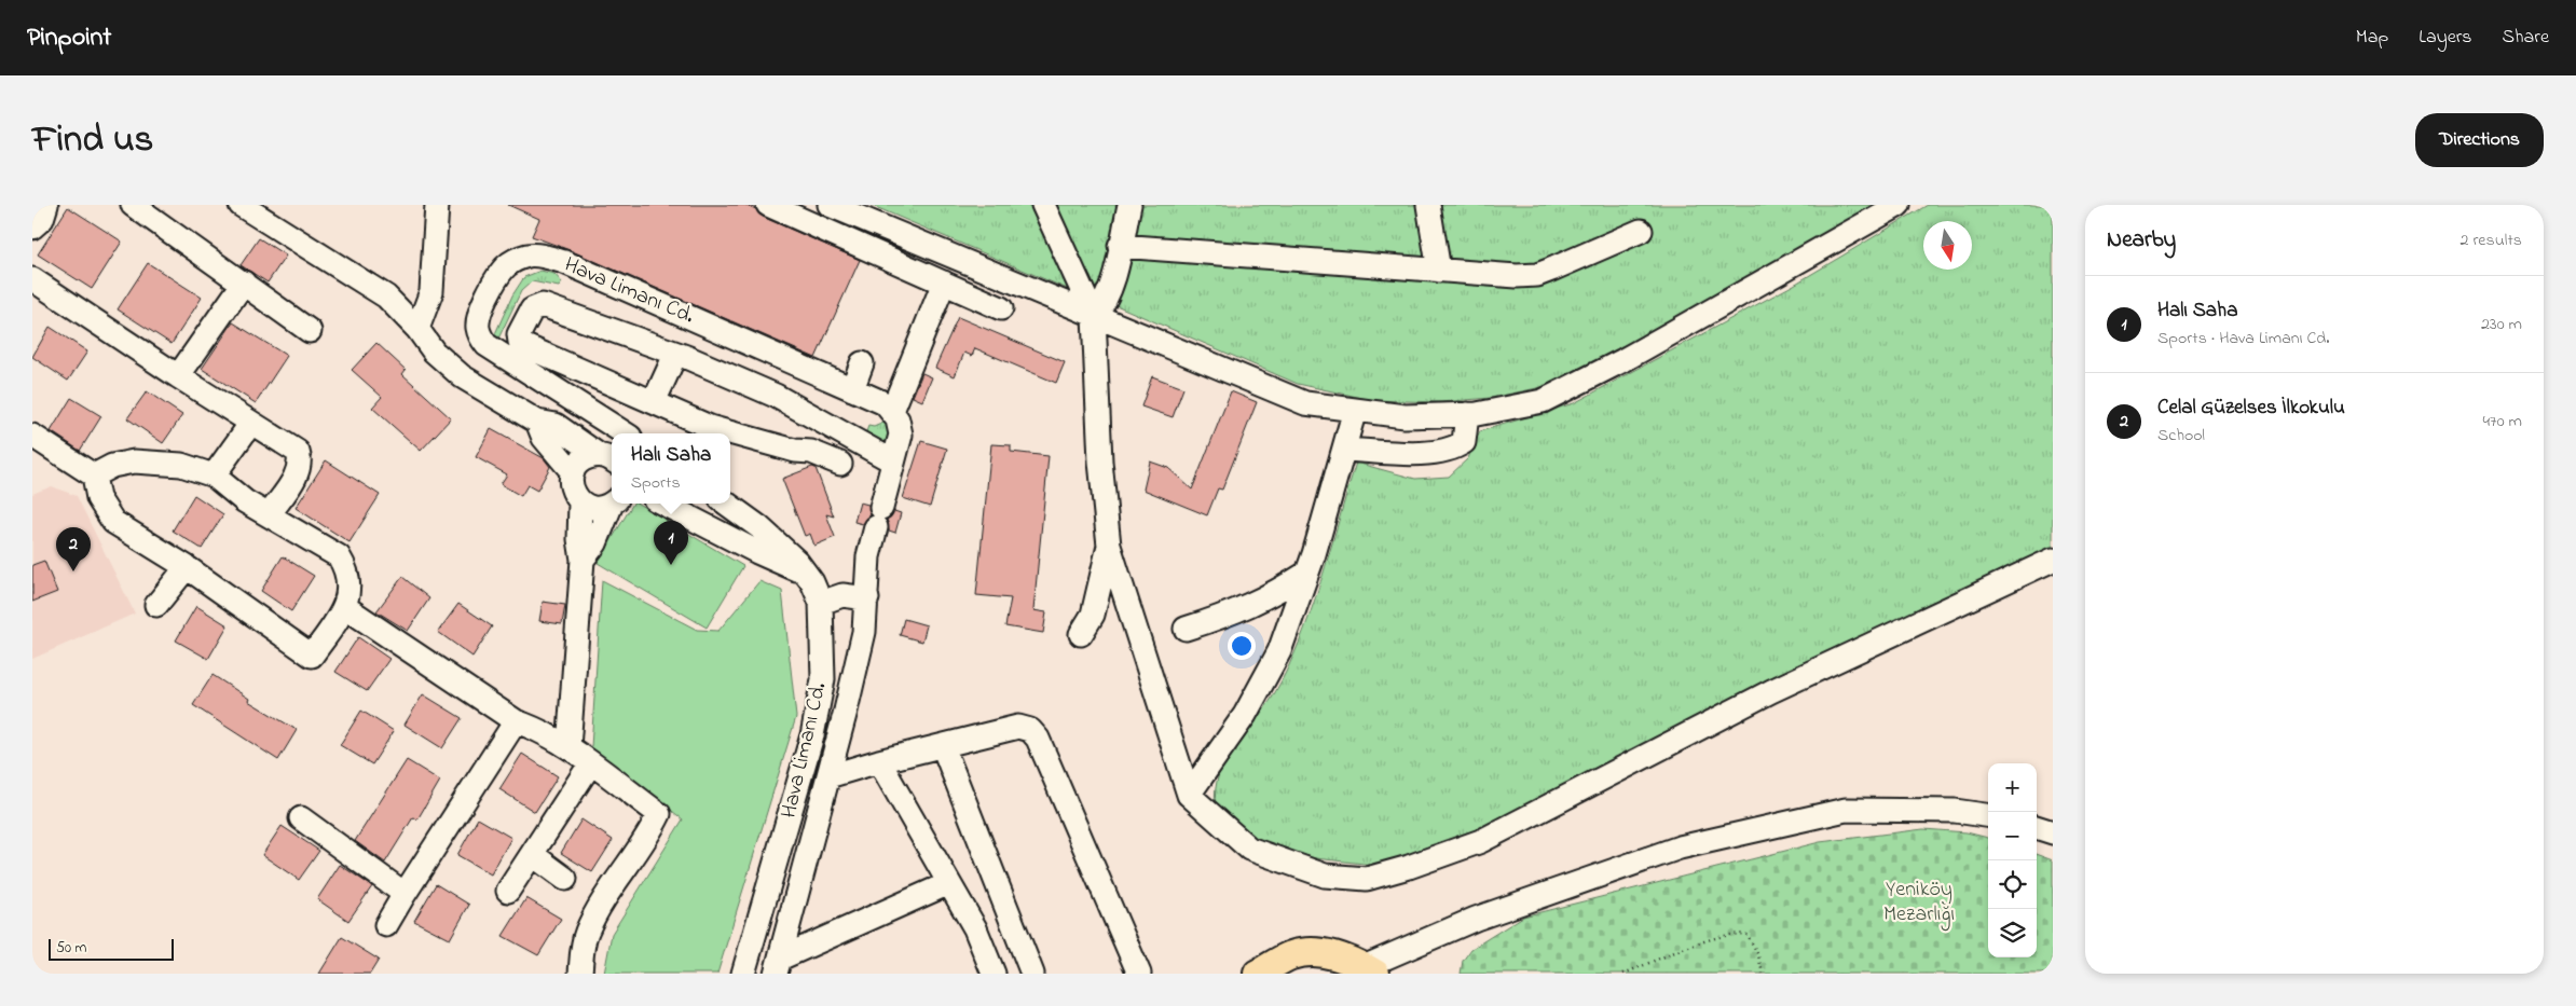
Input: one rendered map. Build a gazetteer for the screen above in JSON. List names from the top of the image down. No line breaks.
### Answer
{"streets":{"street":["Hava Limanı Cd."]},"parks":["Yeniköy Mezarlığı"],"scale_bar":"50 m","north":"bottom","page":{"header":"Pinpoint","nav":["Map","Layers","Share"],"title":"Find us","buttons":"Directions","heading":["Nearby","2 results"],"list":[{"mark":"1","name":"Halı Saha","note":"Sports · Hava Limanı Cd.","value":"230 m"},{"mark":"2","name":"Celal Güzelses İlkokulu","note":"School","value":"470 m"}],"popup":["Halı Saha","Sports"],"pins":["1","2"],"map_buttons":["+","−"],"scale":"50 m"}}
